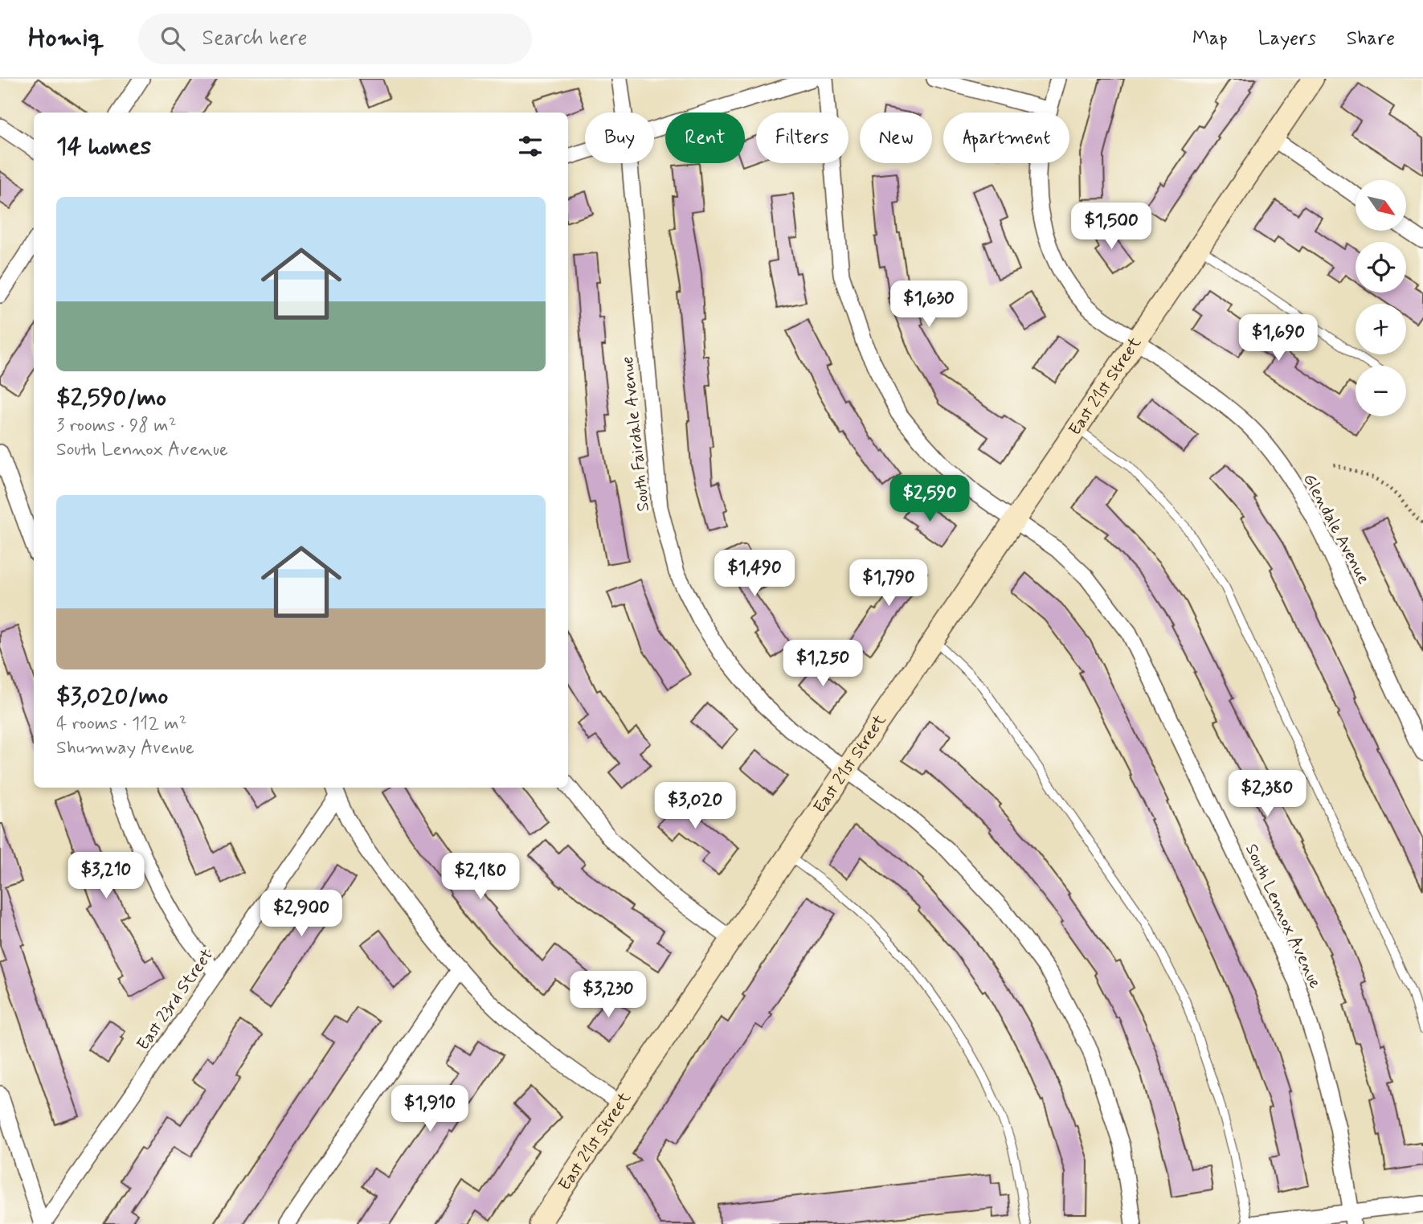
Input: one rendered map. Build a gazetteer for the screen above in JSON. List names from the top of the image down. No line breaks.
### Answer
{"streets":{"street":["East 21st Street","South Fairdale Avenue","Glendale Avenue","South Lennox Avenue","East 23rd Street"]},"crossings":[["East 21st Street","South Fairdale Avenue"],["East 21st Street","Glendale Avenue"],["East 21st Street","South Lennox Avenue"]],"north":"bottom right","page":{"header":"Homiq","search":"Search here","nav":["Map","Layers","Share"],"chip":["Buy","Rent","Filters","New","Apartment"],"heading":"14 homes","map_buttons":["+","−"],"list":[{"name":"$2,590/mo","note":"3 rooms · 98 m² · South Lennox Avenue"},{"name":"$3,020/mo","note":"4 rooms · 112 m² · Shumway Avenue"}],"price":["$1,500","$1,630","$1,690","$2,590","$1,490","$1,790","$1,250","$2,380","$3,020","$3,210","$2,180","$2,900","$3,230","$1,910"]}}
